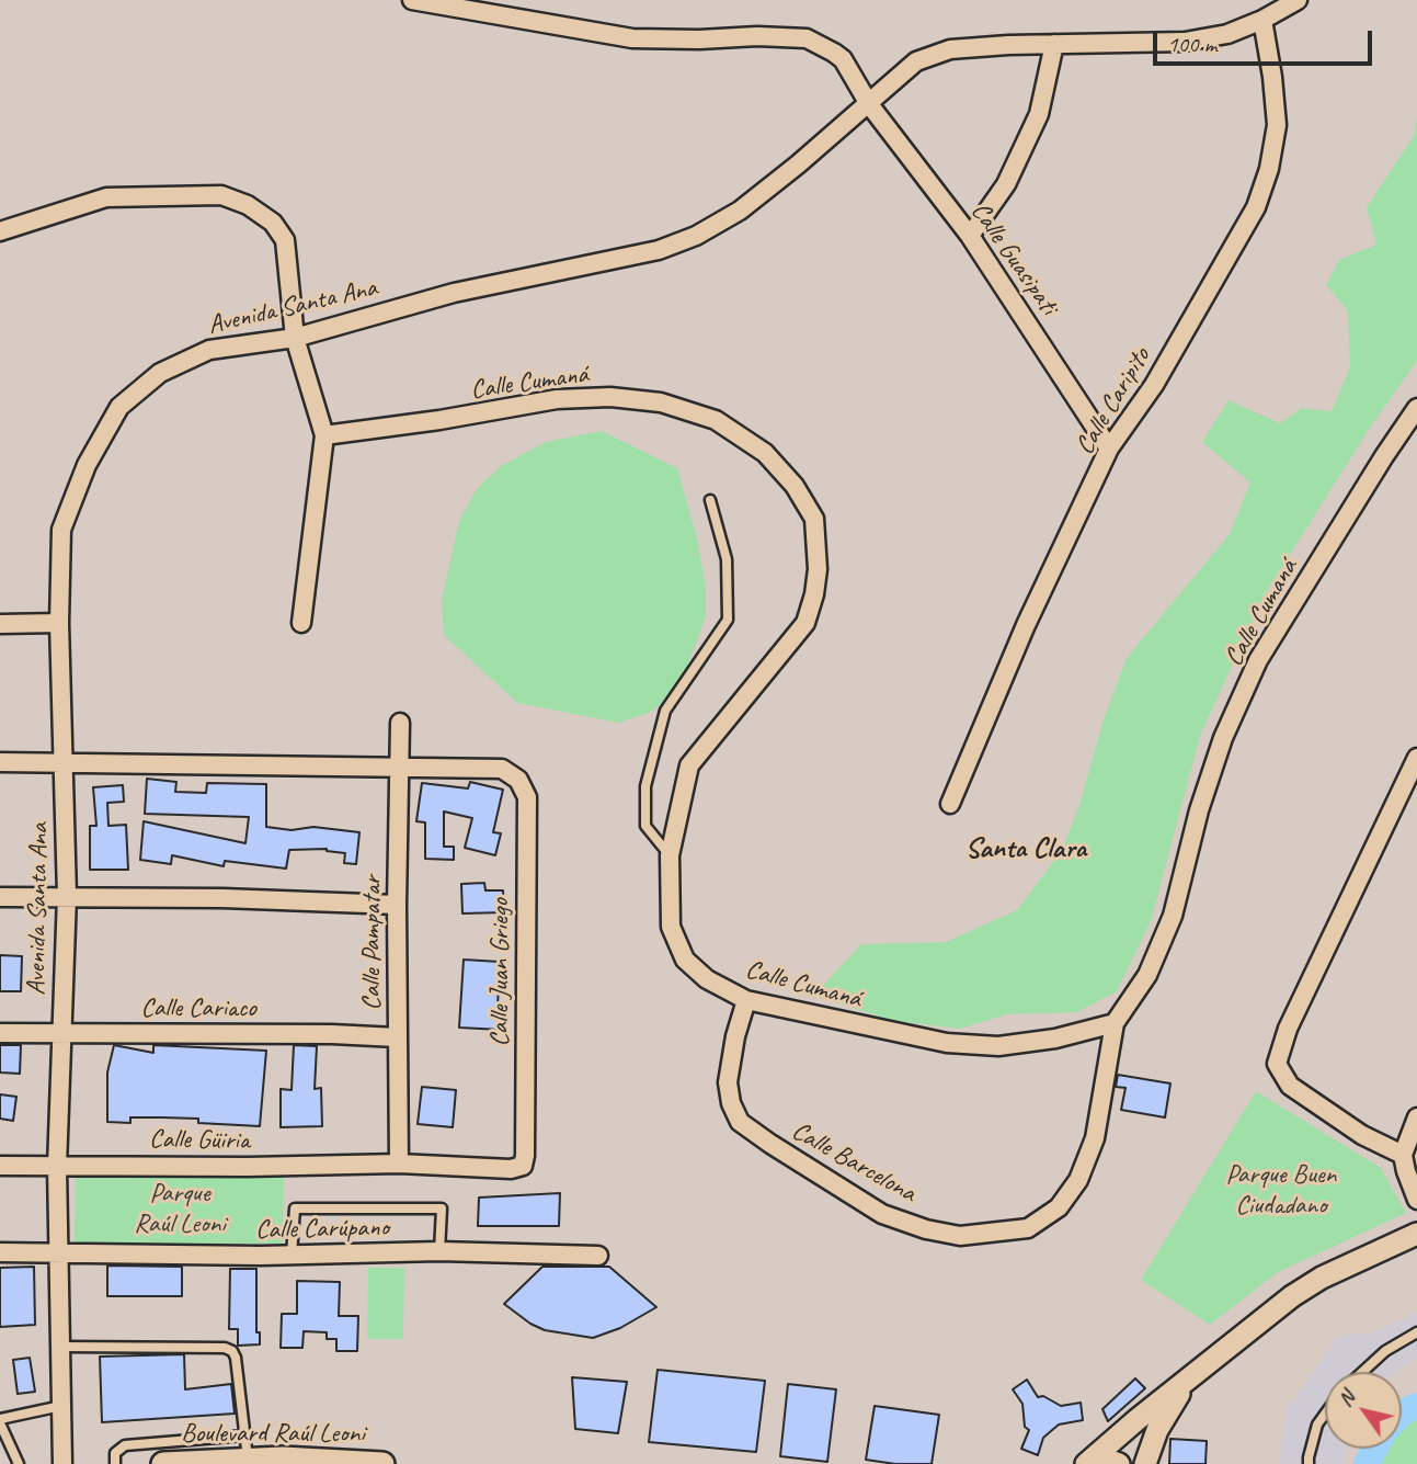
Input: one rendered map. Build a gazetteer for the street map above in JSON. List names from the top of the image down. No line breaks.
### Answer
{"streets":{"main road":["Boulevard Raúl Leoni"],"street":["Calle Guasipati","Avenida Santa Ana","Calle Cumaná","Calle Caripito","Calle Pampatar","Calle Juan Griego","Calle Cariaco","Calle Güiria","Calle Barcelona","Calle Carúpano"]},"crossings":[["Calle Guasipati","Avenida Santa Ana"],["Calle Guasipati","Calle Caripito"],["Avenida Santa Ana","Calle Caripito"],["Avenida Santa Ana","Calle Cariaco"],["Avenida Santa Ana","Calle Güiria"],["Avenida Santa Ana","Calle Carúpano"],["Calle Cumaná","Calle Barcelona"],["Calle Pampatar","Calle Juan Griego"],["Calle Pampatar","Calle Cariaco"],["Calle Pampatar","Calle Güiria"],["Calle Juan Griego","Calle Güiria"]],"districts":["Santa Clara"],"parks":["Parque Buen Ciudadano","Parque Raúl Leoni"],"scale_bar":"100 m","north":"top left"}
